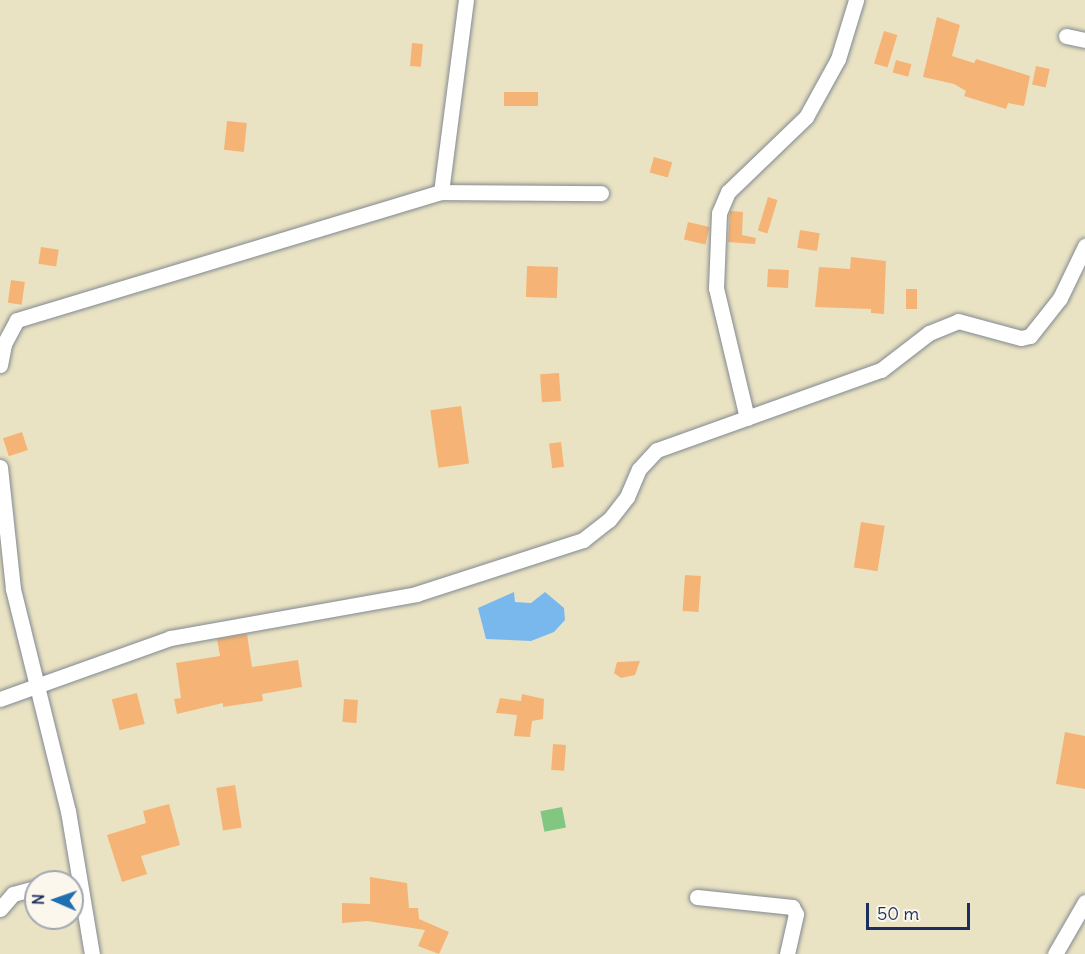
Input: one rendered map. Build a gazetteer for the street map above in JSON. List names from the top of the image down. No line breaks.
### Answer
{"scale_bar":"50 m","north":"left"}
